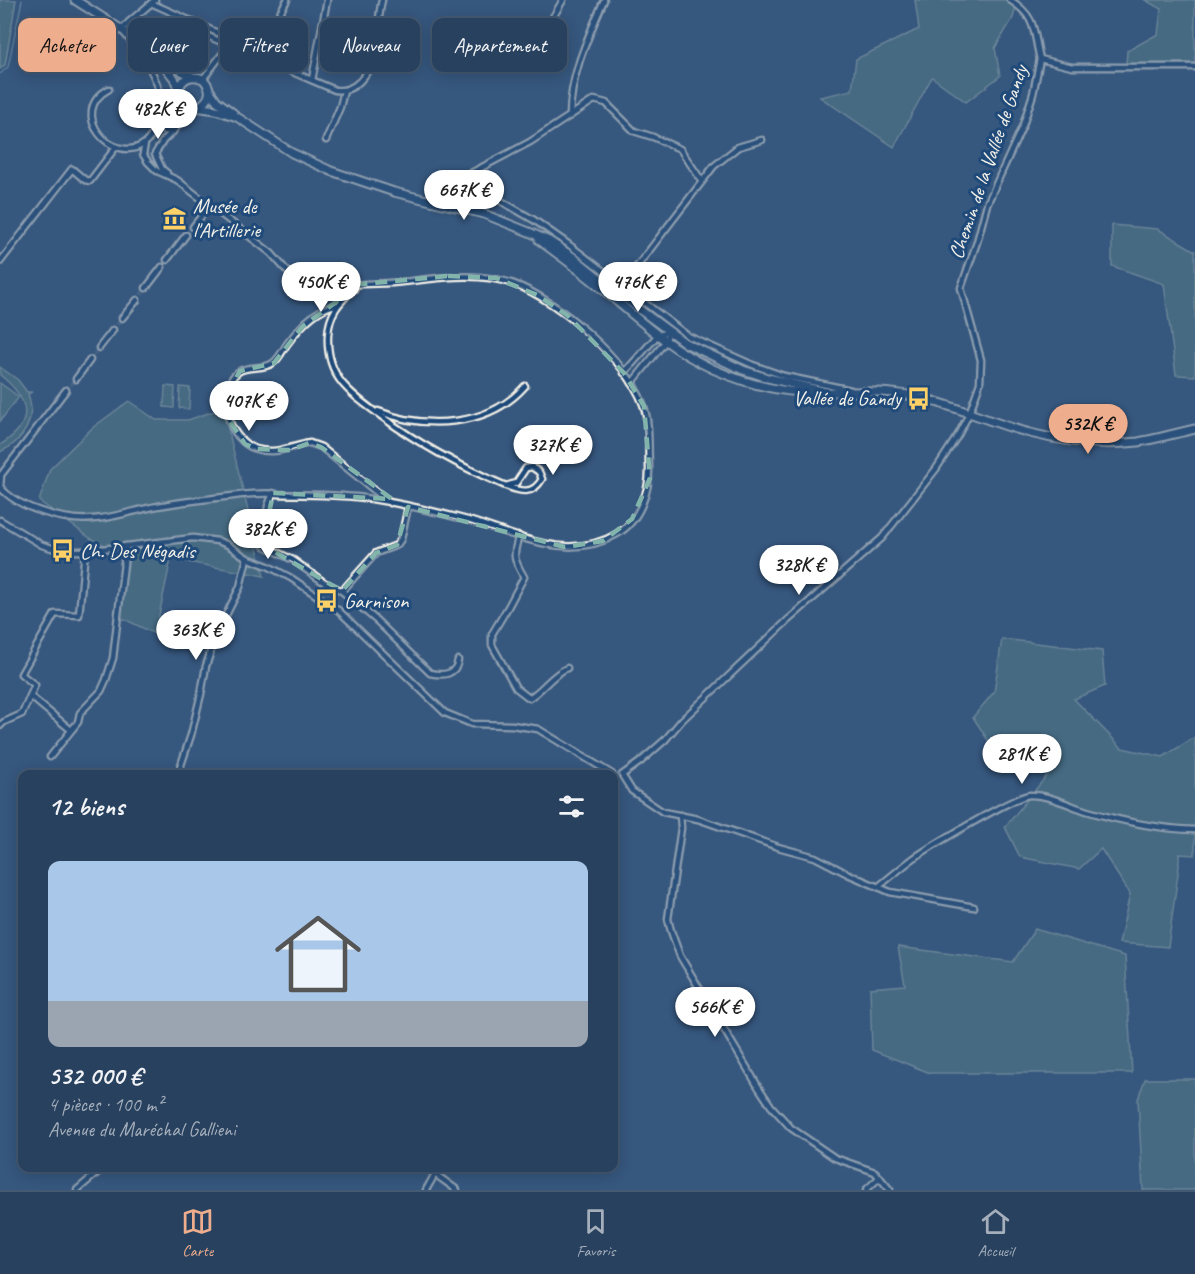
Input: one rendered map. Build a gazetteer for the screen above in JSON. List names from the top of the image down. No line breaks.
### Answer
{"streets":{"street":["Chemin de la Vallée de Gandy"]},"places":{"museum":["Musée de l'Artillerie"],"bus stop":["Vallée de Gandy","Ch. Des Négadis","Garnison"]},"page":{"chip":["Acheter","Louer","Filtres","Nouveau","Appartement"],"price":["482K €","667K €","450K €","476K €","407K €","532K €","327K €","382K €","328K €","363K €","281K €","566K €"],"heading":"12 biens","list":[{"name":"532 000 €","note":"4 pièces · 100 m² · Avenue du Maréchal Gallieni"}],"tabs":["Carte","Favoris","Accueil"]}}
